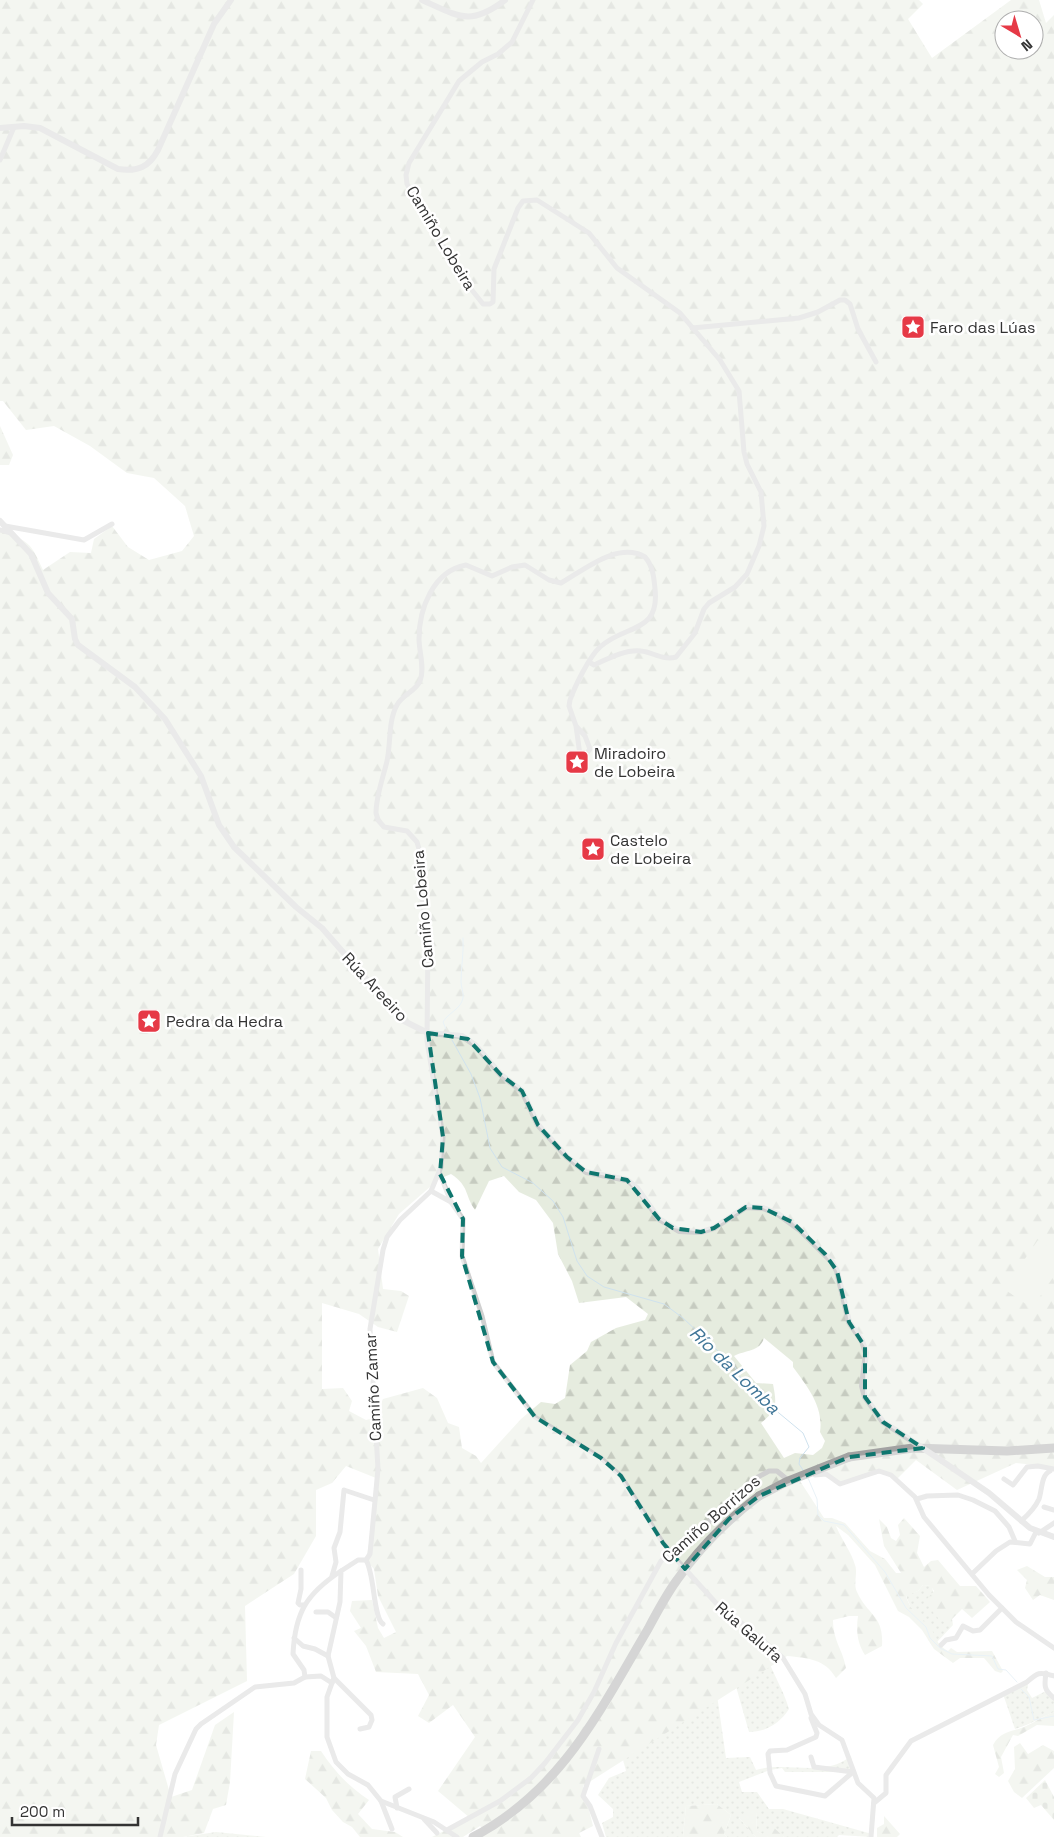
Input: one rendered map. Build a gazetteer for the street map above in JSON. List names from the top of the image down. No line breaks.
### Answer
{"streets":{"street":["Camiño Lobeira","Rúa Areeiro","Camiño Zamar","Camiño Borrizos","Rúa Galufa"]},"crossings":[["Camiño Lobeira","Rúa Areeiro"],["Camiño Lobeira","Camiño Zamar"],["Rúa Areeiro","Camiño Zamar"],["Camiño Zamar","Rúa Galufa"],["Camiño Borrizos","Rúa Galufa"]],"water":["Río da Lomba"],"places":{"place":["Faro das Lúas","Miradoiro de Lobeira","Castelo de Lobeira","Pedra da Hedra"]},"scale_bar":"200 m","north":"bottom right"}
